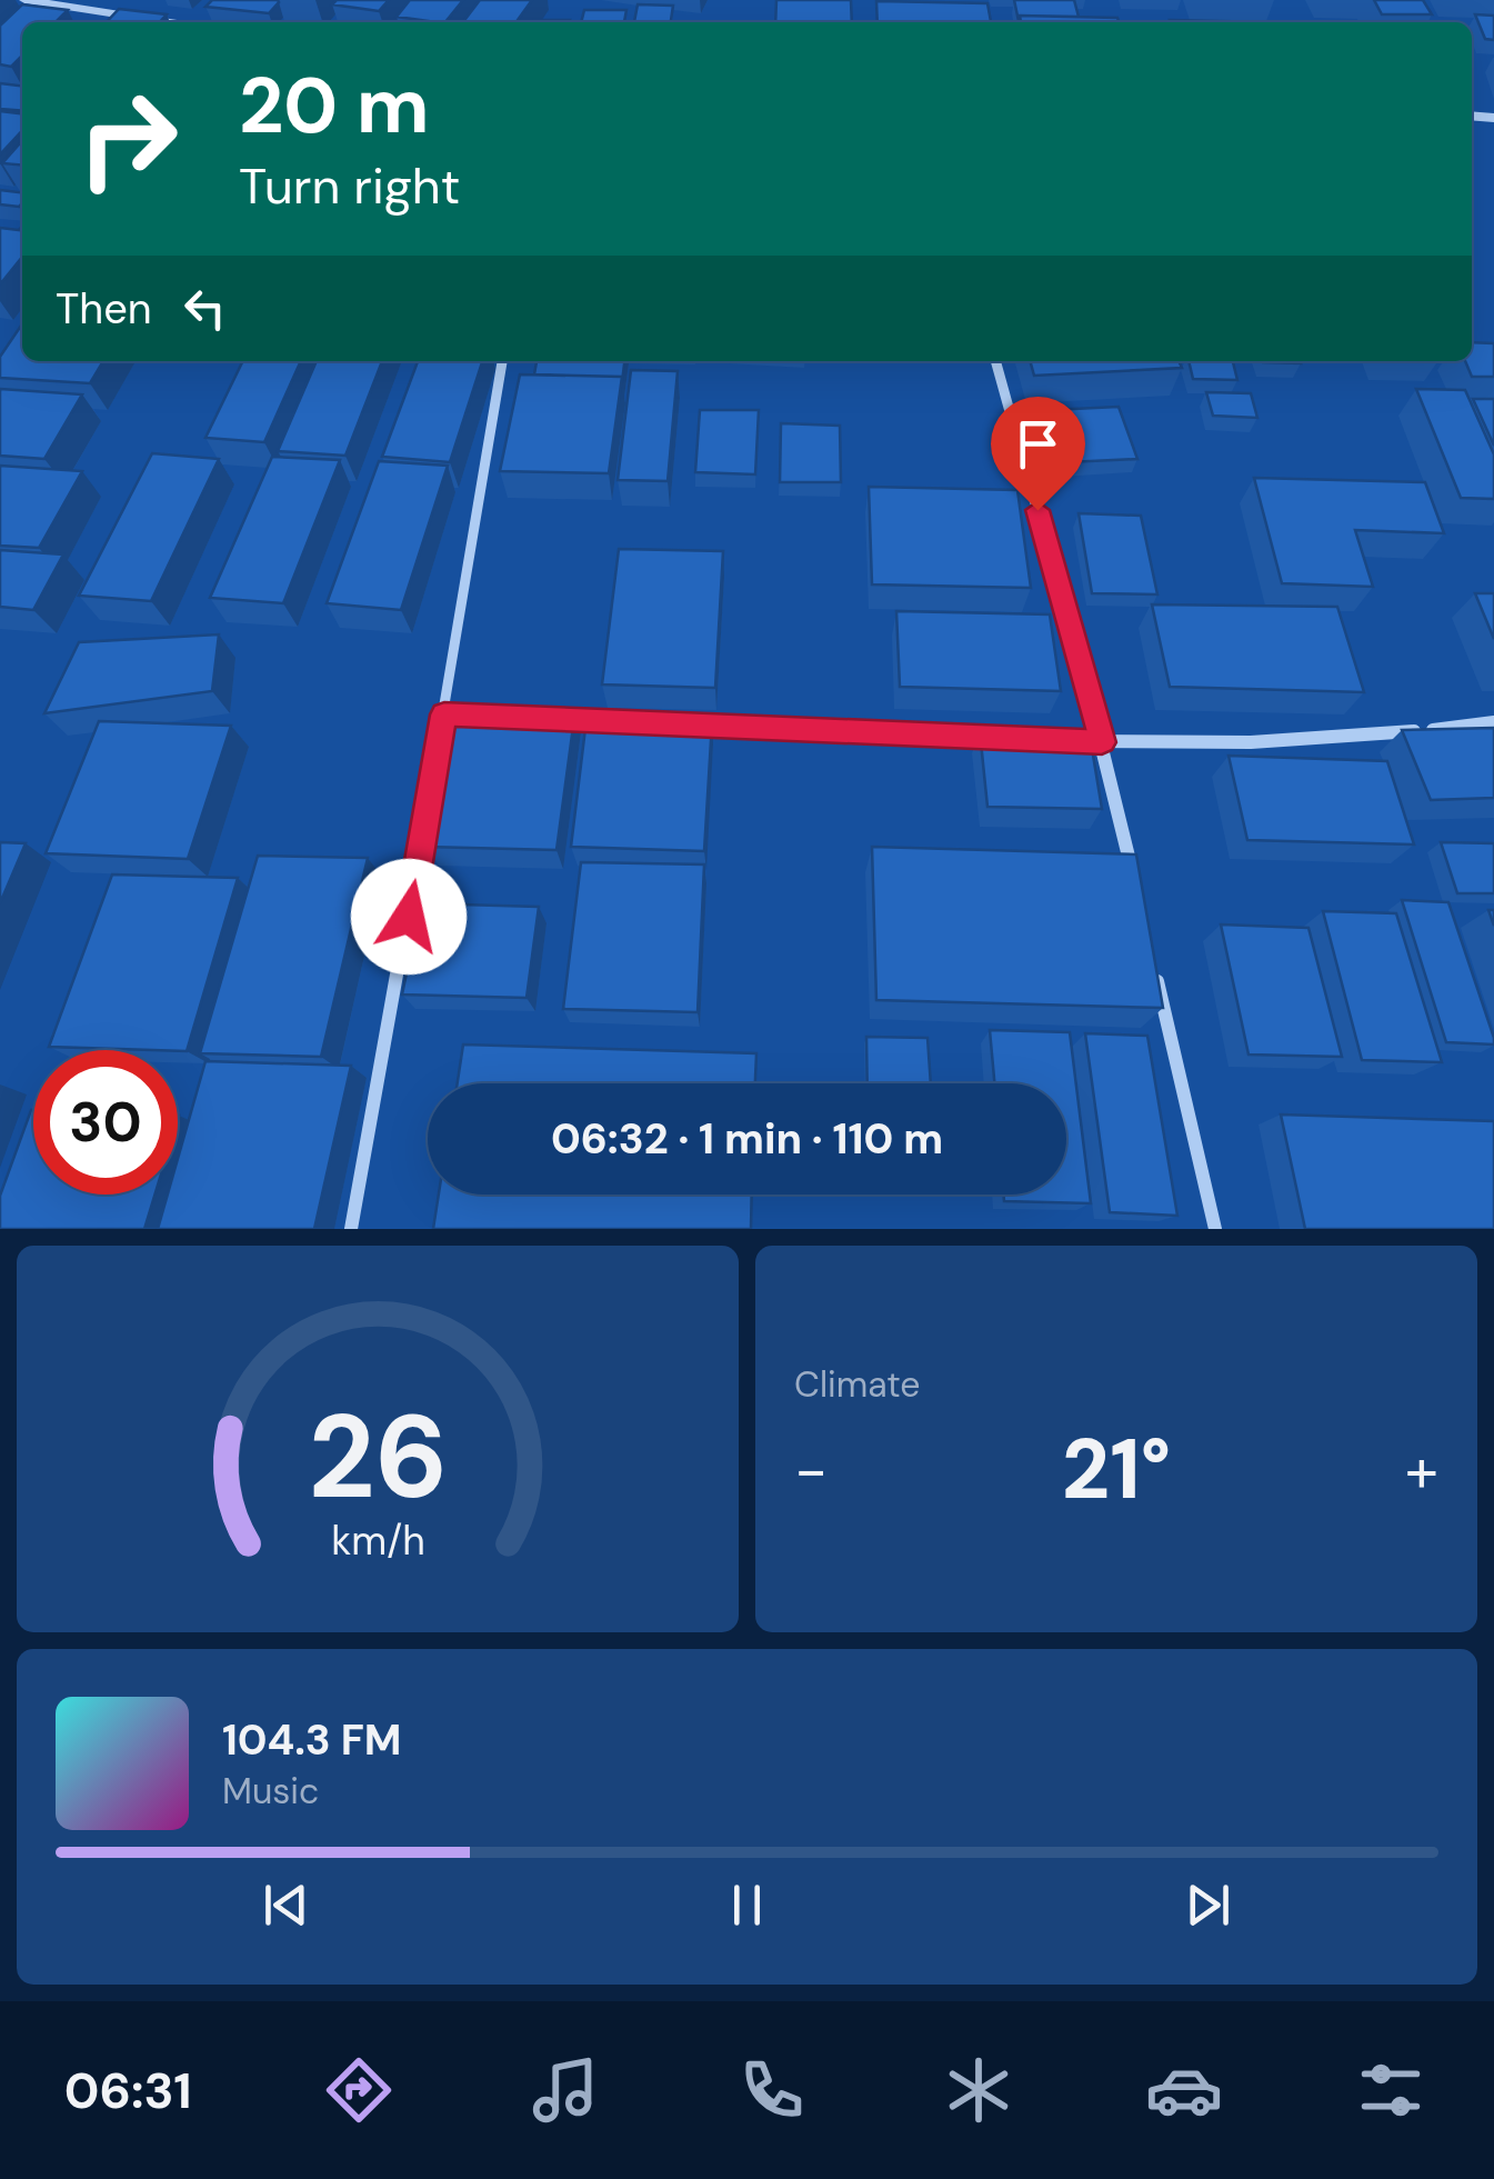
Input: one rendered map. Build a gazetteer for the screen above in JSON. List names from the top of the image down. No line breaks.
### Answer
{"page":{"turn":["20 m","Turn right"],"then":"Then","limit":"30","trip":"06:32 · 1 min · 110 m","tile":"Climate","heat":["−","21°","+"],"song":["104.3 FM","Music"],"tabs":"06:31","gauge":["26","km/h"]}}
